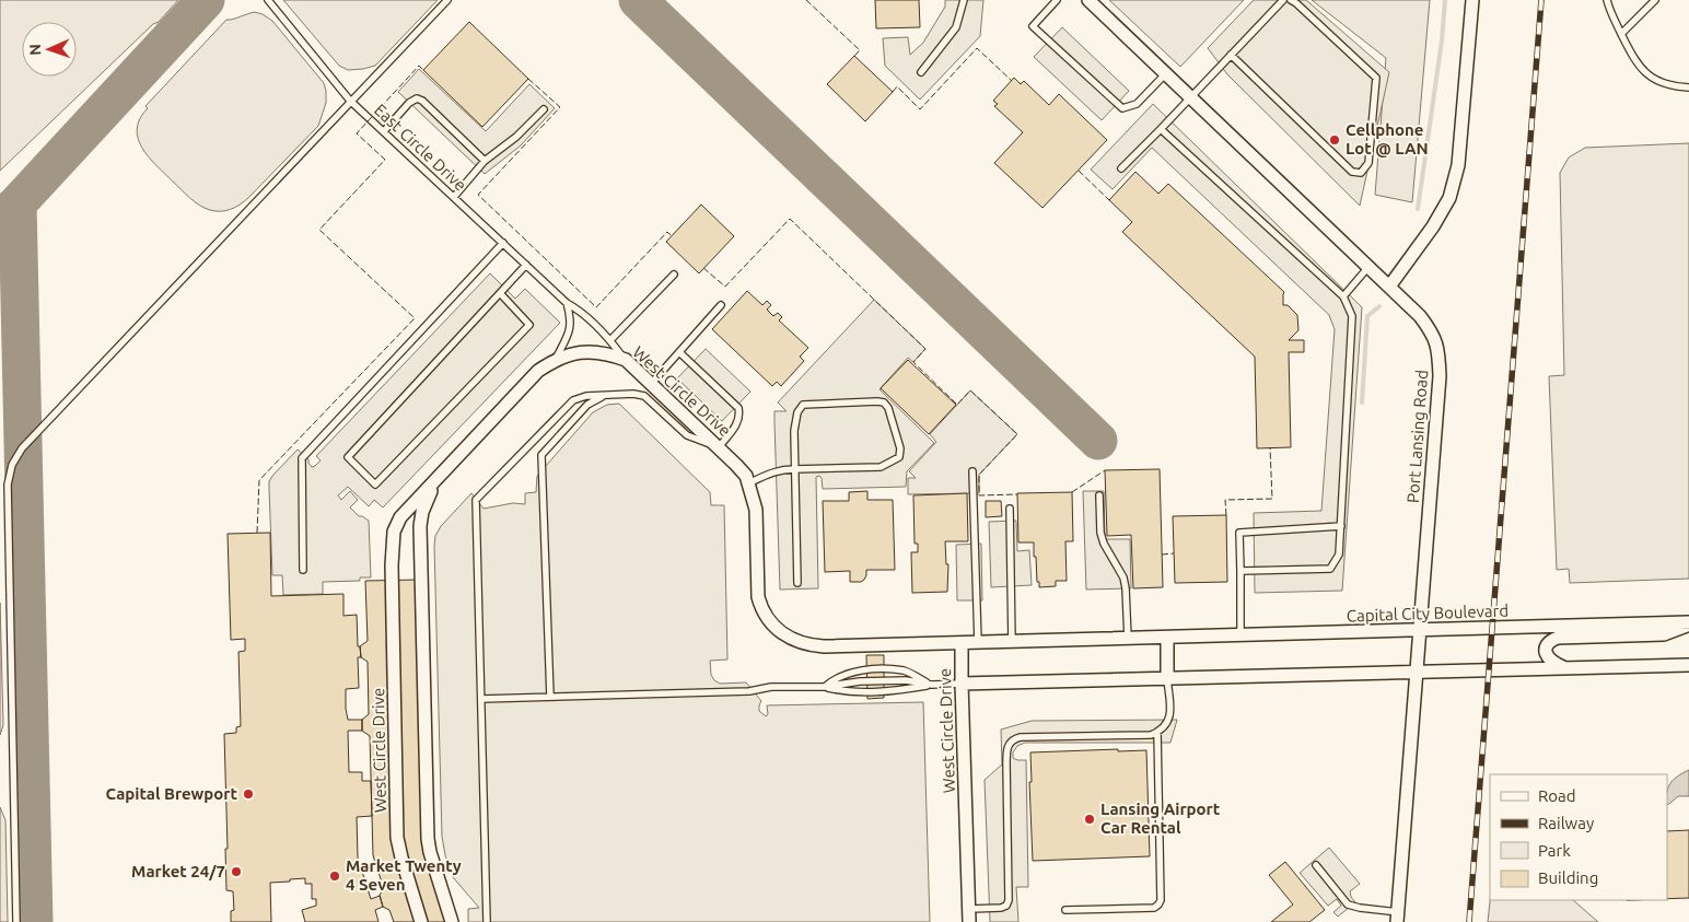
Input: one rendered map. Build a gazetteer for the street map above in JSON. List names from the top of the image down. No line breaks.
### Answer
{"streets":{"street":["West Circle Drive","Port Lansing Road","Capital City Boulevard"],"lane":["East Circle Drive"]},"crossings":[["East Circle Drive","West Circle Drive"],["West Circle Drive","Capital City Boulevard"],["Port Lansing Road","Capital City Boulevard"]],"places":["Cellphone Lot @ LAN","Capital Brewport","Lansing Airport Car Rental","Market 24/7","Market Twenty 4 Seven"],"legend":["Road","Railway","Park","Building"],"north":"left"}
